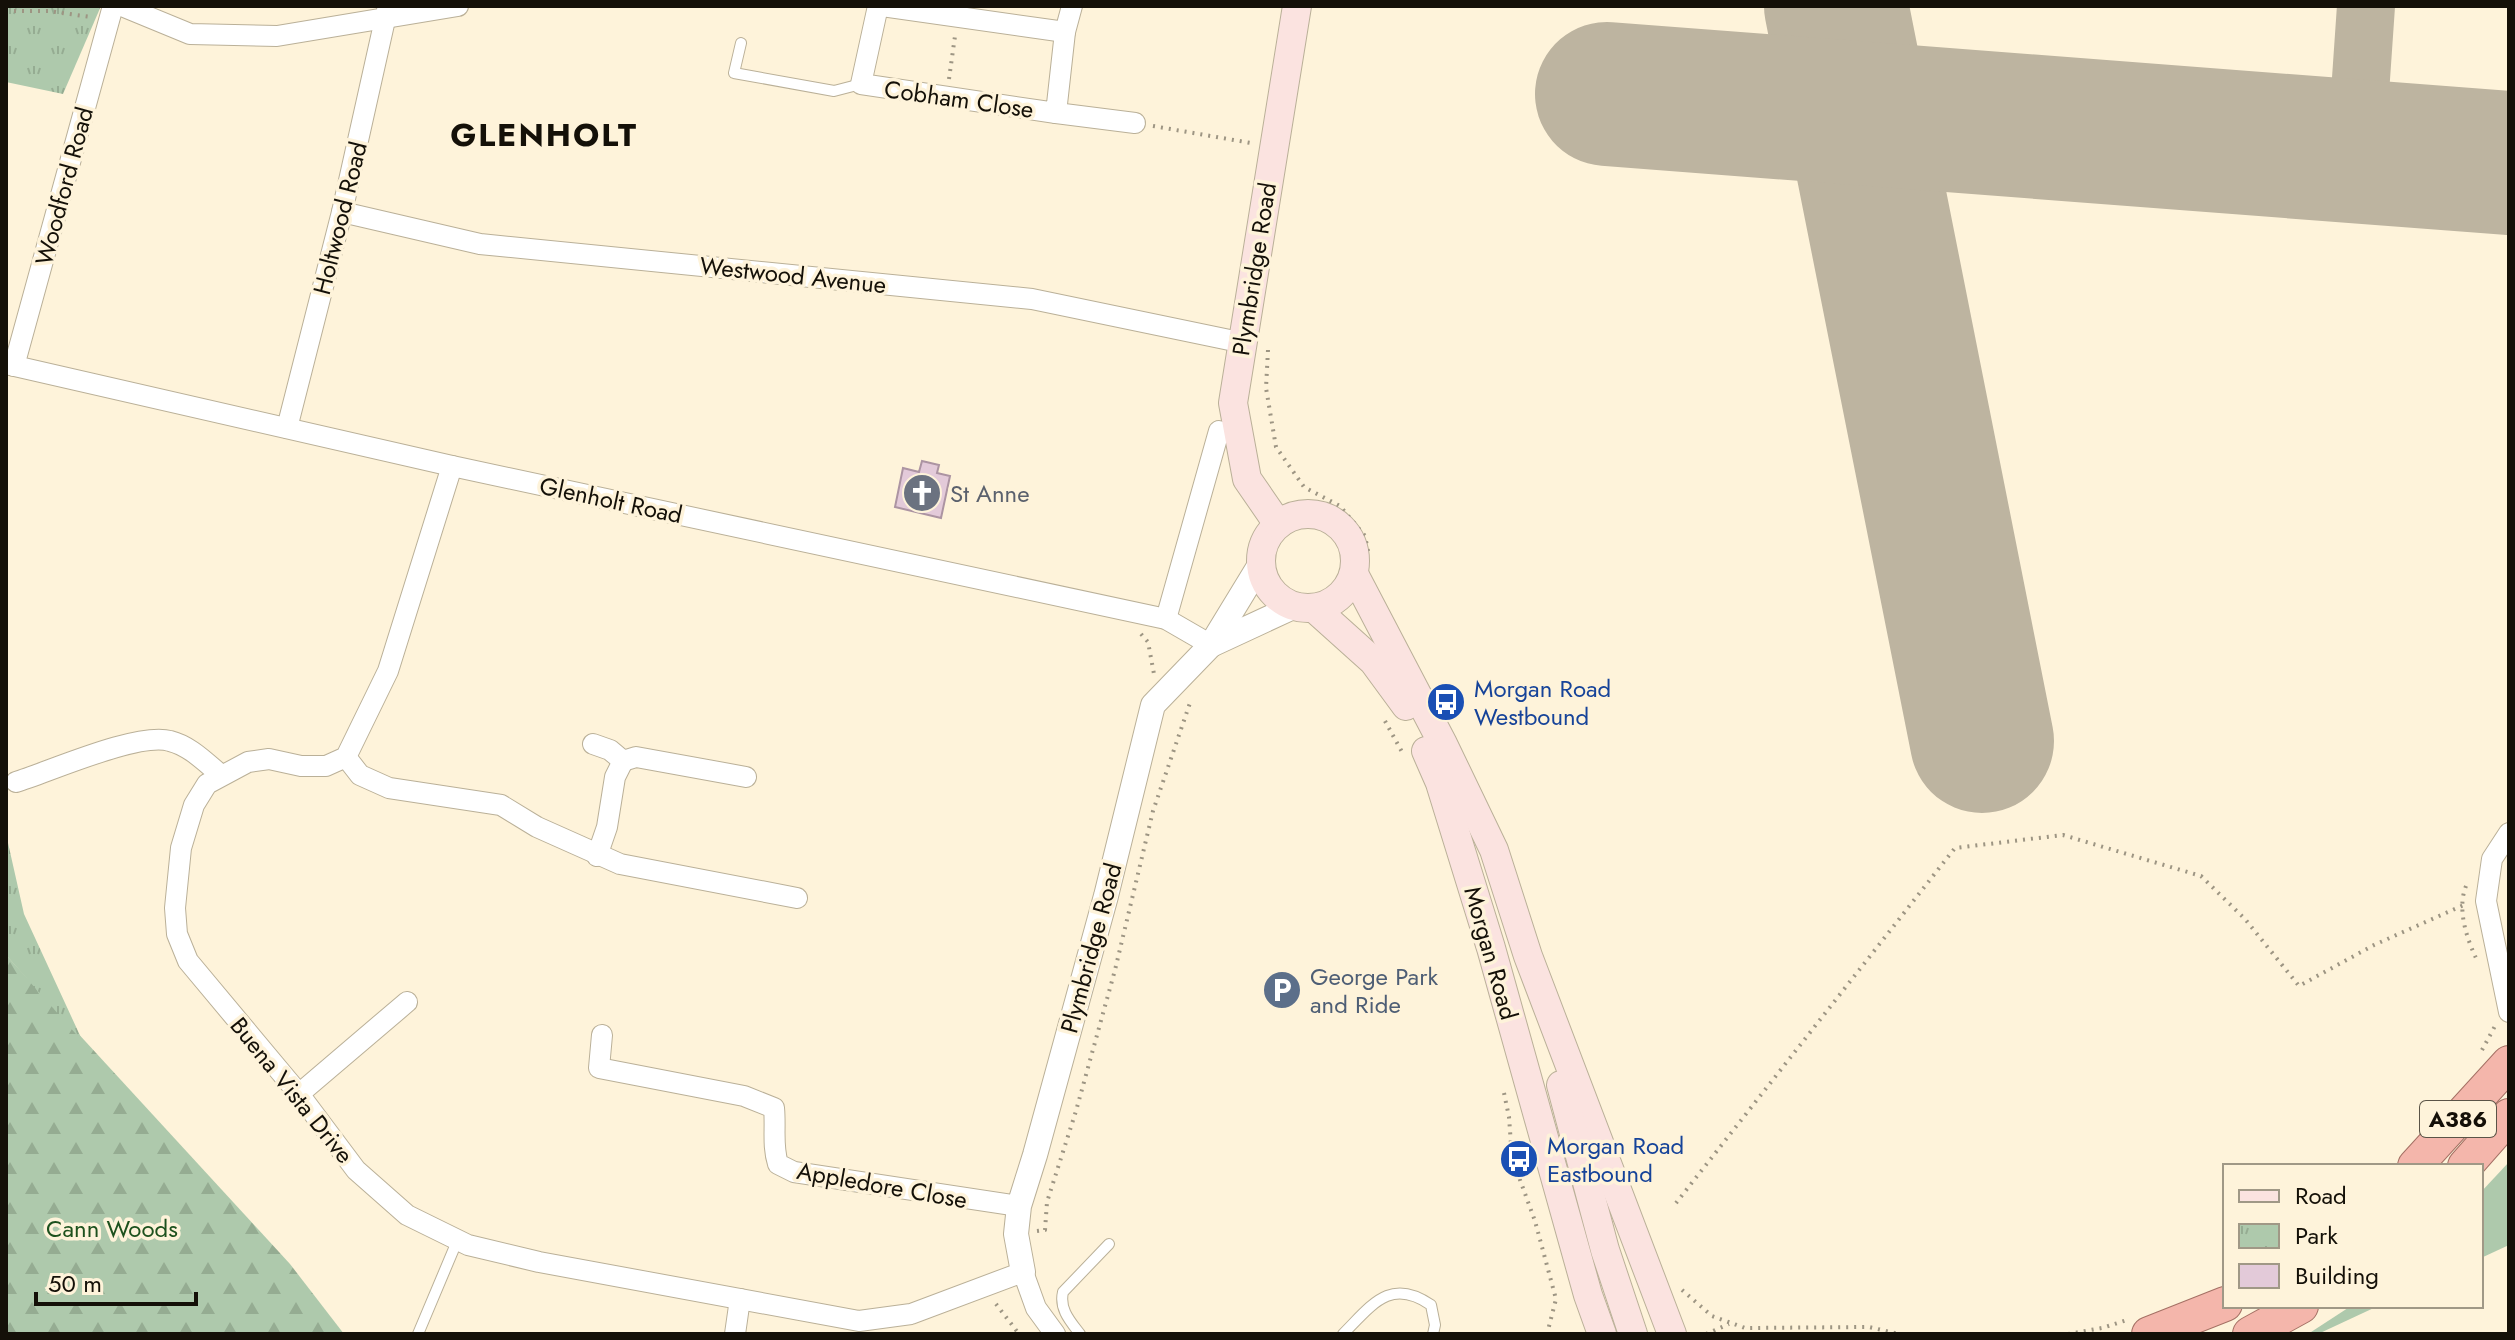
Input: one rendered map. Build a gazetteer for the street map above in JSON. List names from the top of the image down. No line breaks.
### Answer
{"streets":{"highway":["A386"],"main road":["Plymbridge Road","Morgan Road"],"street":["Cobham Close","Woodford Road","Holtwood Road","Westwood Avenue","Glenholt Road","Buena Vista Drive","Appledore Close"]},"crossings":[["Woodford Road","Glenholt Road"],["Holtwood Road","Westwood Avenue"],["Holtwood Road","Glenholt Road"],["Plymbridge Road","Westwood Avenue"],["Plymbridge Road","Glenholt Road"],["Plymbridge Road","Morgan Road"],["Plymbridge Road","Buena Vista Drive"],["Plymbridge Road","Appledore Close"]],"districts":["GLENHOLT"],"parks":["Cann Woods"],"places":{"church":["St Anne"],"bus stop":["Morgan Road Westbound","Morgan Road Eastbound"],"parking":["George Park and Ride"]},"legend":["Road","Park","Building"],"scale_bar":"50 m"}
